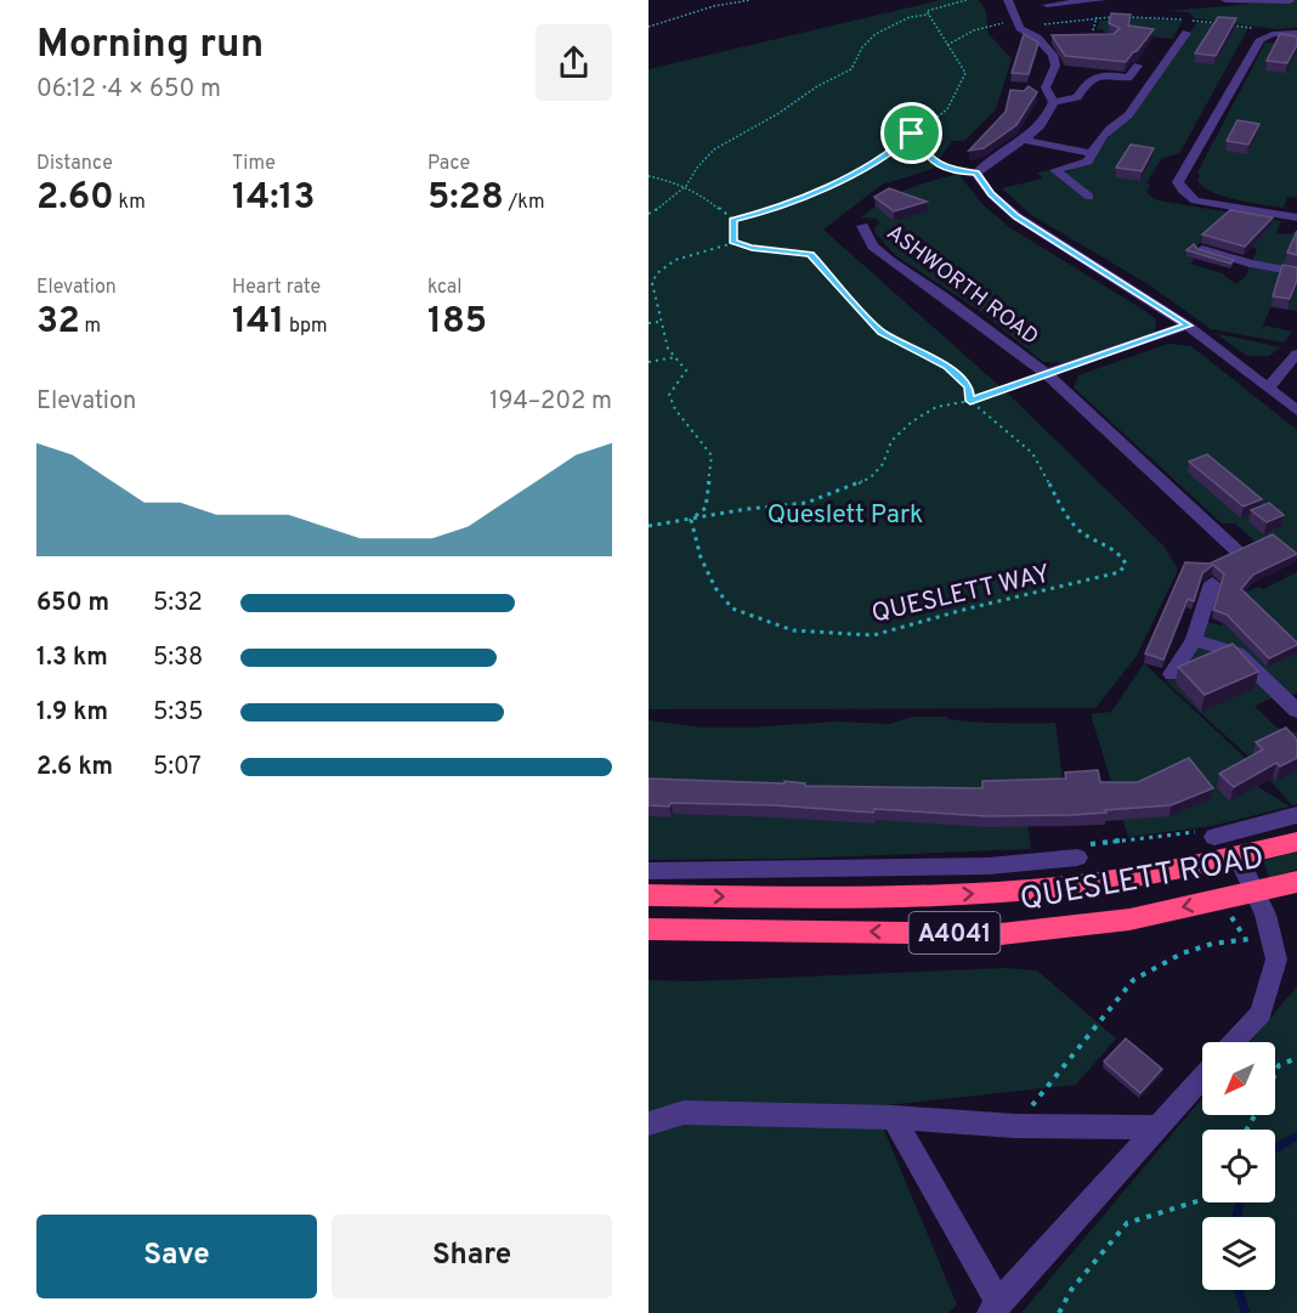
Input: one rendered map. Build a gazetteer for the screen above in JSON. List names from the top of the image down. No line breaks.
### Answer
{"streets":{"highway":["QUESLETT ROAD","A4041"],"street":["ASHWORTH ROAD"],"path":["QUESLETT WAY"]},"parks":["Queslett Park"],"north":"bottom left","page":{"heading":["Morning run","06:12 · 4 × 650 m"],"stats":[["Distance","2.60 km"],["Time","14:13"],["Pace","5:28 /km"],["Elevation","32 m"],["Heart rate","141 bpm"],["kcal","185"]],"chart":["Elevation","194–202 m"],"list":[{"name":"650 m","note":"5:32"},{"name":"1.3 km","note":"5:38"},{"name":"1.9 km","note":"5:35"},{"name":"2.6 km","note":"5:07"}],"buttons":["Save","Share"]}}
